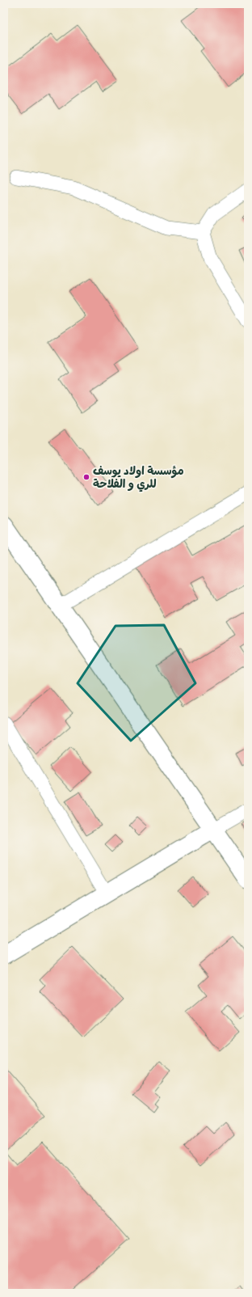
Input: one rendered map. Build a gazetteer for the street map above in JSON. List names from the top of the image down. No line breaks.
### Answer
{"places":["مؤسسة اولاد يوسف للري و الفلاحة"]}
